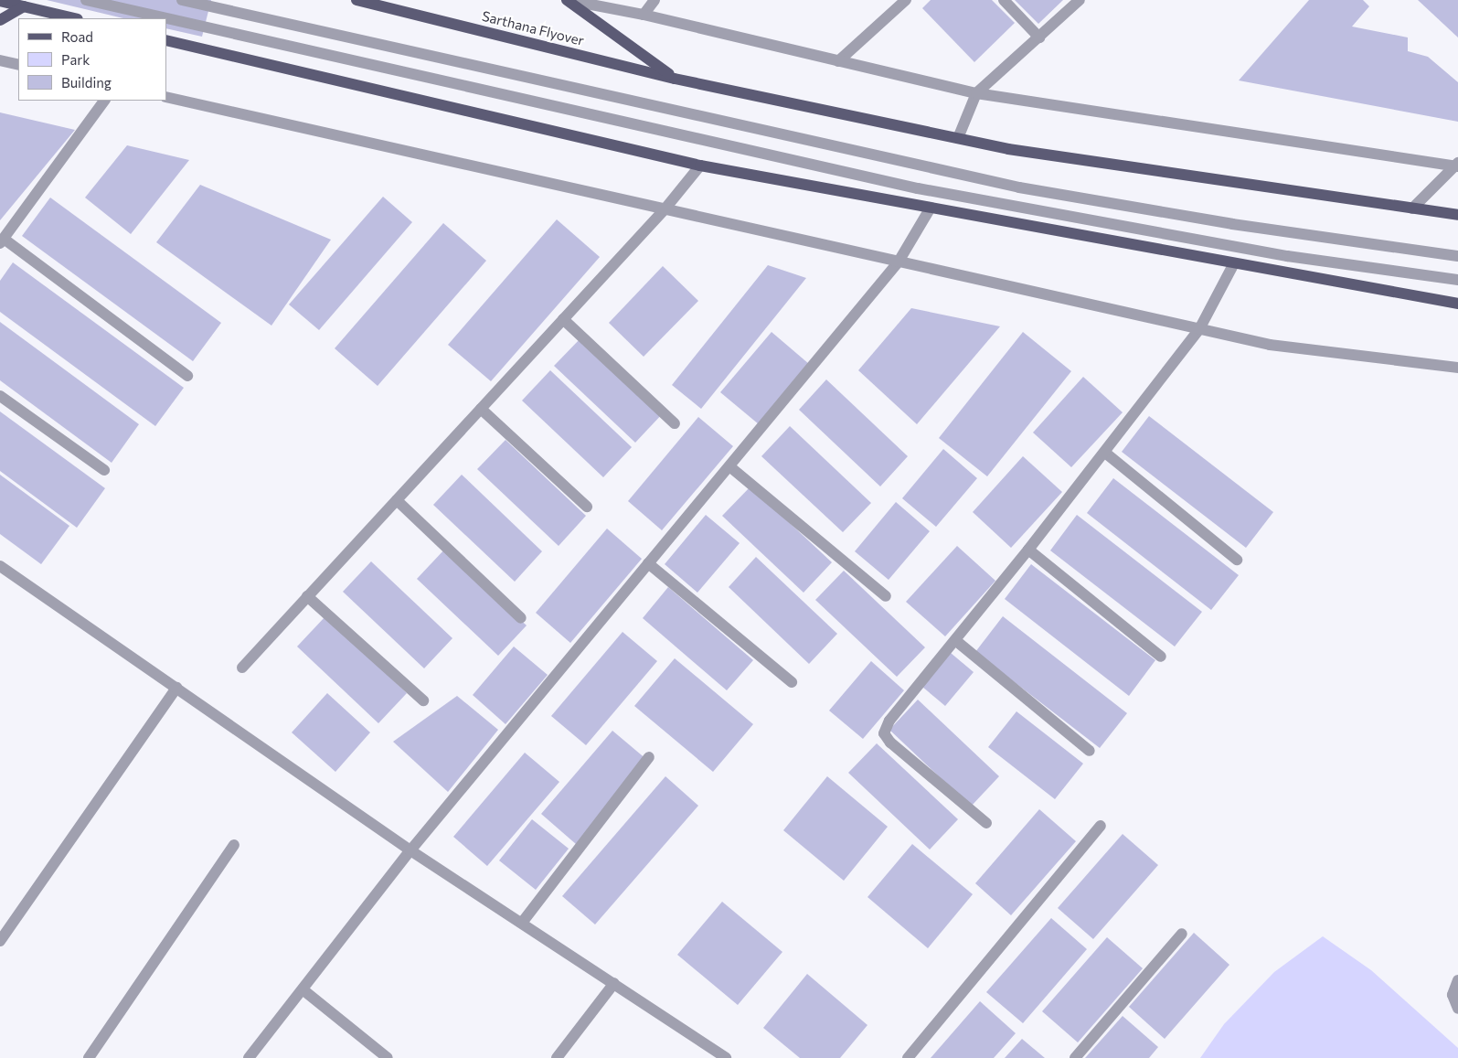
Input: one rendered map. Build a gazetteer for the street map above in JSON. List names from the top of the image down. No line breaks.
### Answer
{"streets":{"main road":["Sarthana Flyover"]},"legend":["Road","Park","Building"]}
